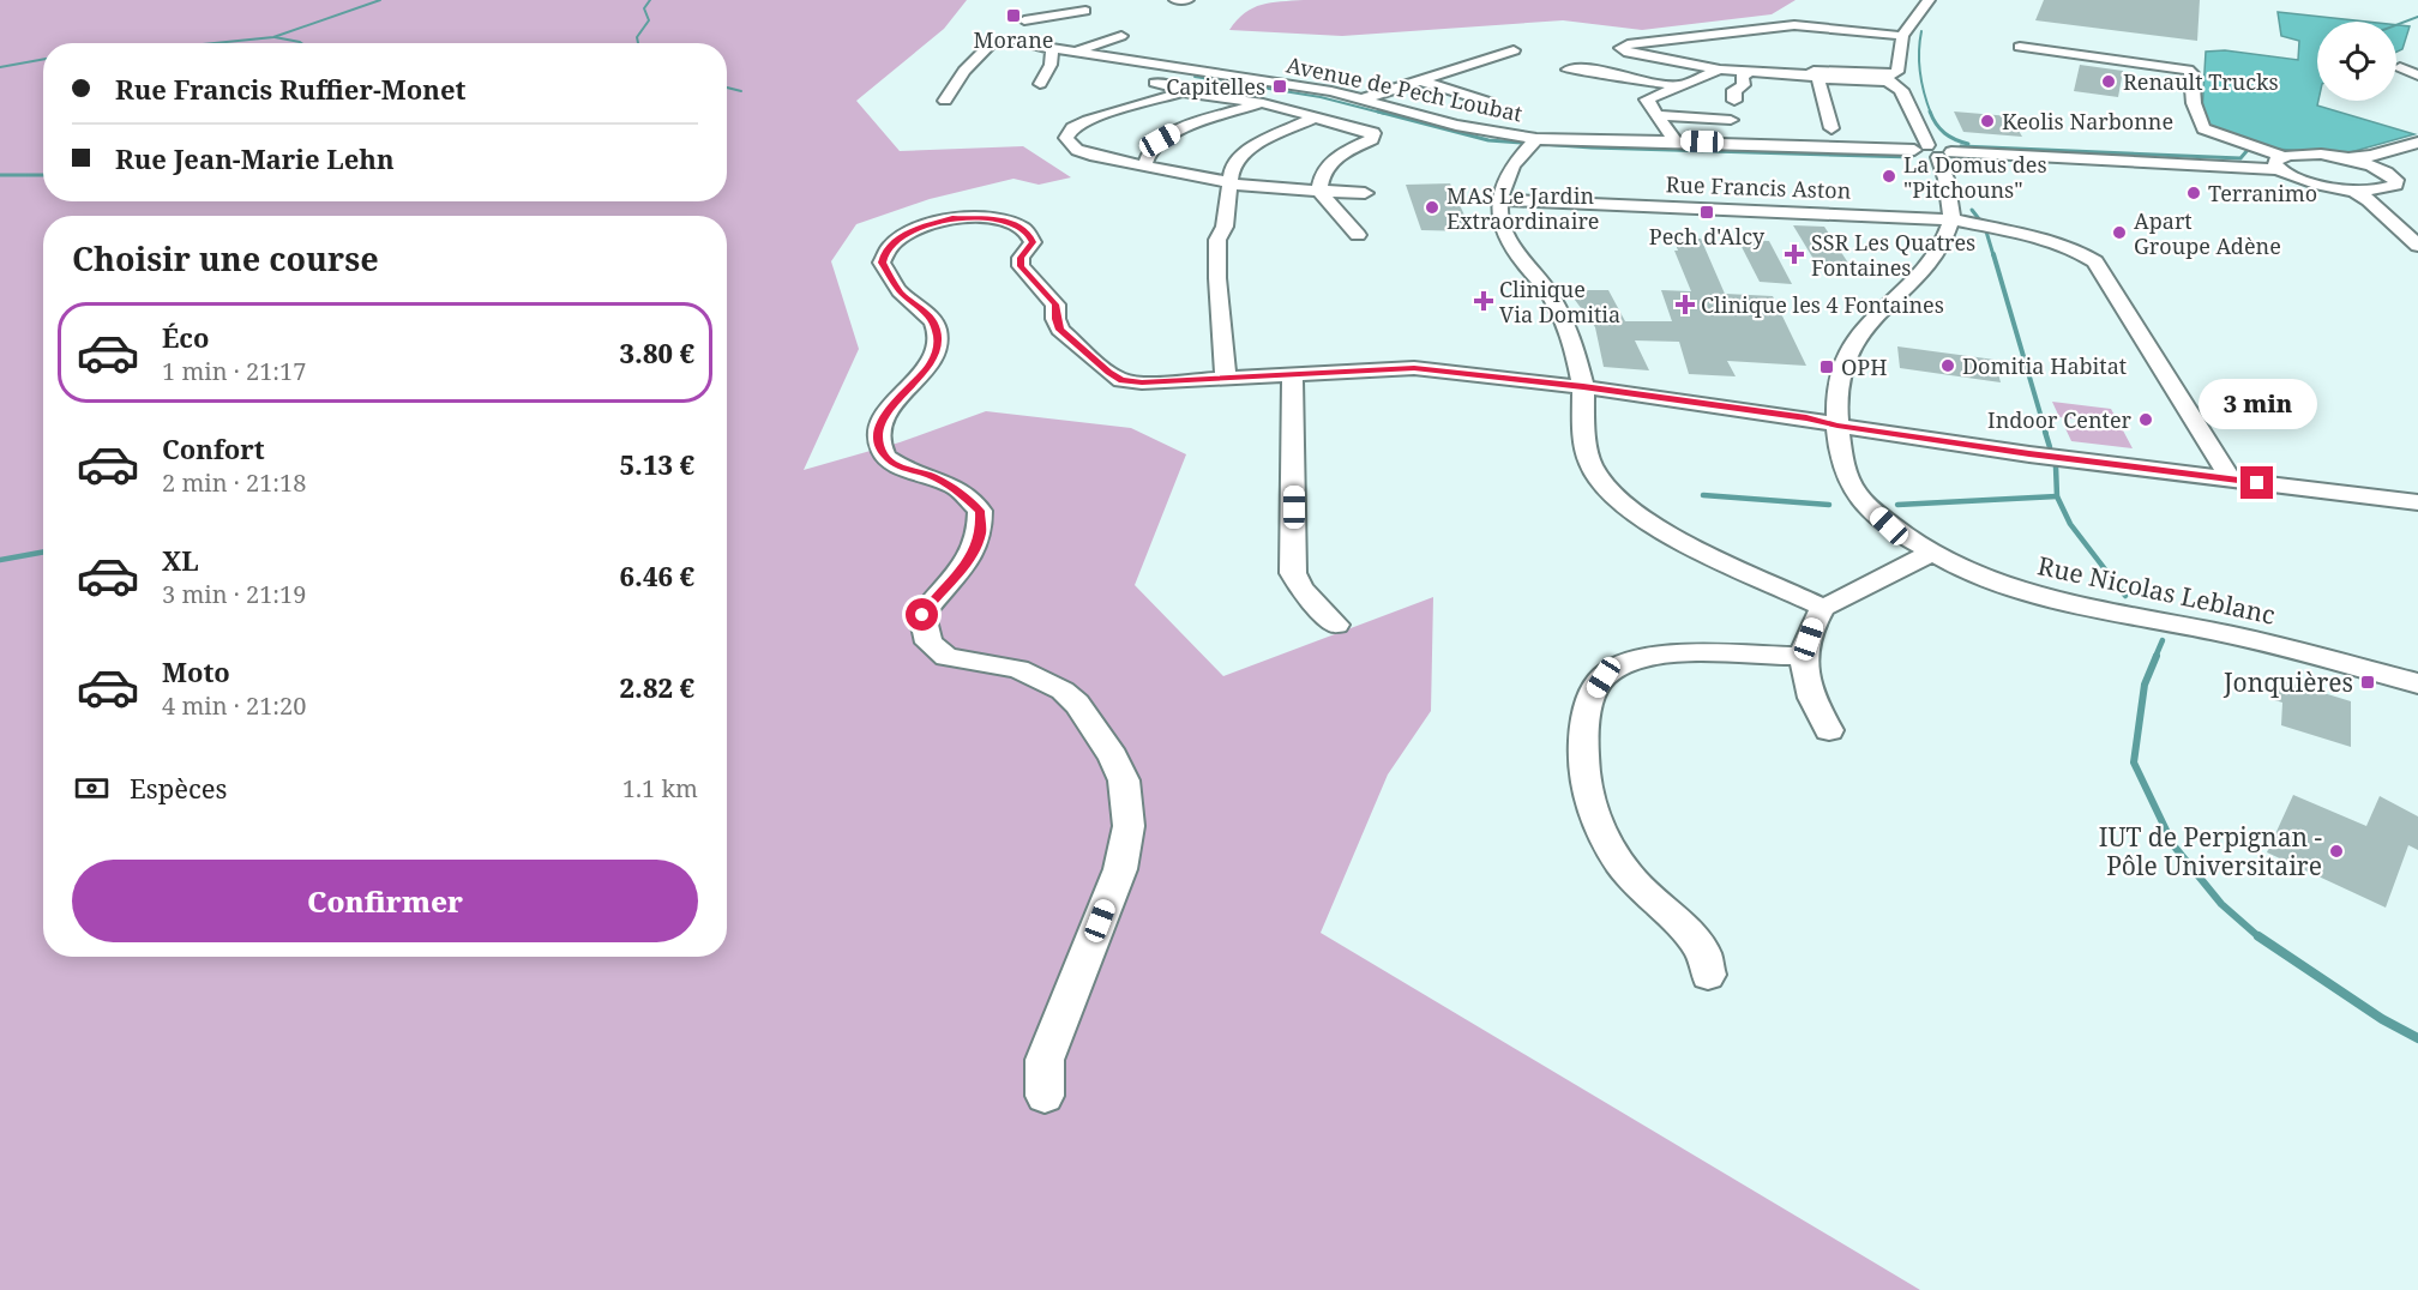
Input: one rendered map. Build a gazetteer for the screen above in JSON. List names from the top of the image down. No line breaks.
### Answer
{"streets":{"street":["Avenue de Pech Loubat","Rue Francis Aston","Rue Nicolas Leblanc"]},"crossings":[["Rue Francis Aston","Rue Nicolas Leblanc"]],"places":{"transit":["Morane","Capitelles","Pech d'Alcy","OPH","Jonquières"],"other":["Renault Trucks","Keolis Narbonne","La Domus des \"Pitchouns\"","Terranimo","MAS Le Jardin Extraordinaire","Apart Groupe Adène","Domitia Habitat","Indoor Center","IUT de Perpignan - Pôle Universitaire"],"health":["SSR Les Quatres Fontaines","Clinique Via Domitia","Clinique les 4 Fontaines"]},"page":{"banner":["Rue Francis Ruffier-Monet","Rue Jean-Marie Lehn"],"heading":"Choisir une course","list":[{"name":"Éco","note":"1 min · 21:17","value":"3.80 €"},{"name":"Confort","note":"2 min · 21:18","value":"5.13 €"},{"name":"XL","note":"3 min · 21:19","value":"6.46 €"},{"name":"Moto","note":"4 min · 21:20","value":"2.82 €"}],"bubble":"3 min","pay":["Espèces","1.1 km"],"buttons":"Confirmer"}}
